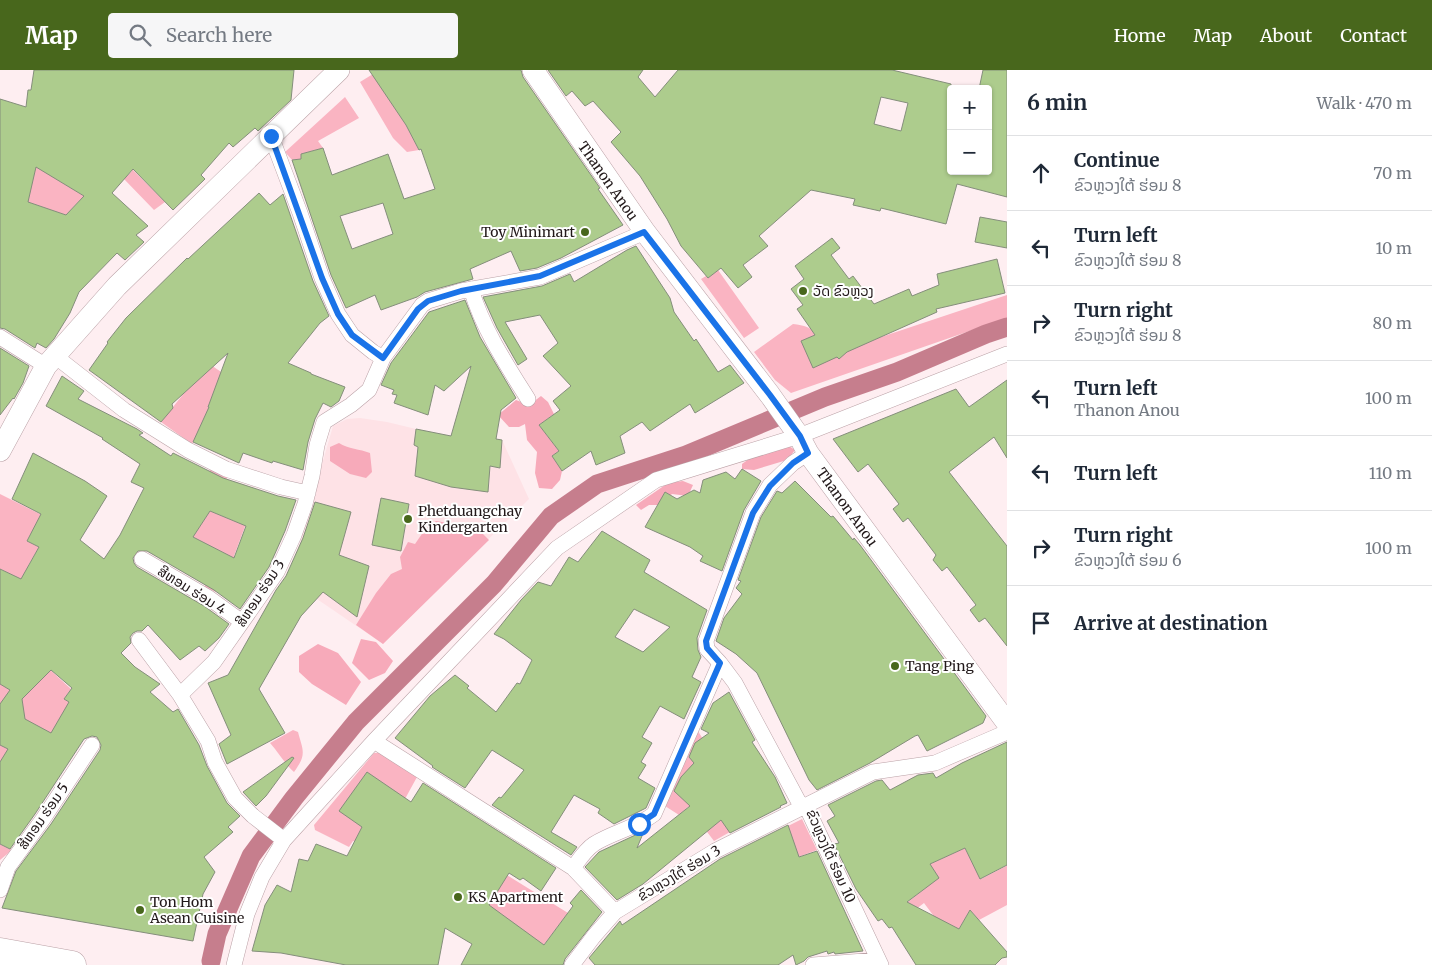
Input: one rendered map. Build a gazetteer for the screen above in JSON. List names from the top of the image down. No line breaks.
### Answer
{"streets":{"street":["Thanon Anou","ສີຫອມ ຮ່ອມ 4","ສີຫອມ ຮ່ອມ 3","ສີຫອມ ຮ່ອມ 5","ຂົວຫຼວງໃຕ້ ຮ່ອມ 10","ຂົວຫຼວງໃຕ້ ຮ່ອມ 3"]},"crossings":[["Thanon Anou","ສີຫອມ ຮ່ອມ 3"],["ສີຫອມ ຮ່ອມ 4","ສີຫອມ ຮ່ອມ 3"],["ຂົວຫຼວງໃຕ້ ຮ່ອມ 10","ຂົວຫຼວງໃຕ້ ຮ່ອມ 3"]],"places":["Toy Minimart","ວັດ ຂົວຫຼວງ","Phetduangchay Kindergarten","Tang Ping","KS Apartment","Ton Hom Asean Cuisine"],"page":{"header":"Map","search":"Search here","nav":["Home","Map","About","Contact"],"heading":["6 min","Walk · 470 m"],"map_buttons":["+","−"],"list":[["Continue","ຂົວຫຼວງໃຕ້ ຮ່ອມ 8","70 m"],["Turn left","ຂົວຫຼວງໃຕ້ ຮ່ອມ 8","10 m"],["Turn right","ຂົວຫຼວງໃຕ້ ຮ່ອມ 8","80 m"],["Turn left","Thanon Anou","100 m"],["Turn left","110 m"],["Turn right","ຂົວຫຼວງໃຕ້ ຮ່ອມ 6","100 m"],"Arrive at destination"]}}
